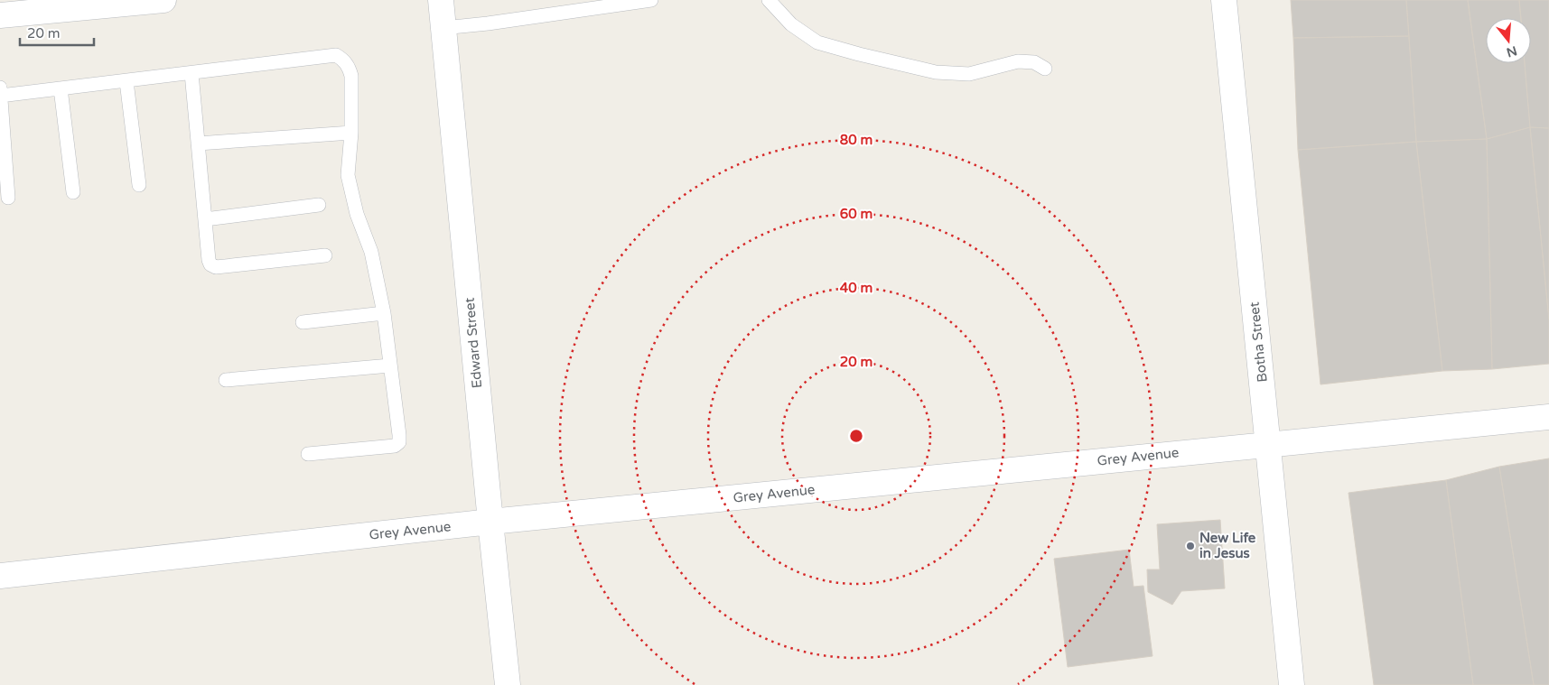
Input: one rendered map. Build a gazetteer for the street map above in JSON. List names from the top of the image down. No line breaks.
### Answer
{"streets":{"street":["Botha Street","Edward Street","Grey Avenue"]},"crossings":[["Botha Street","Grey Avenue"],["Edward Street","Grey Avenue"]],"places":["New Life in Jesus"],"scale_bar":"20 m","north":"bottom","rings":["80 m","60 m","40 m","20 m"]}
